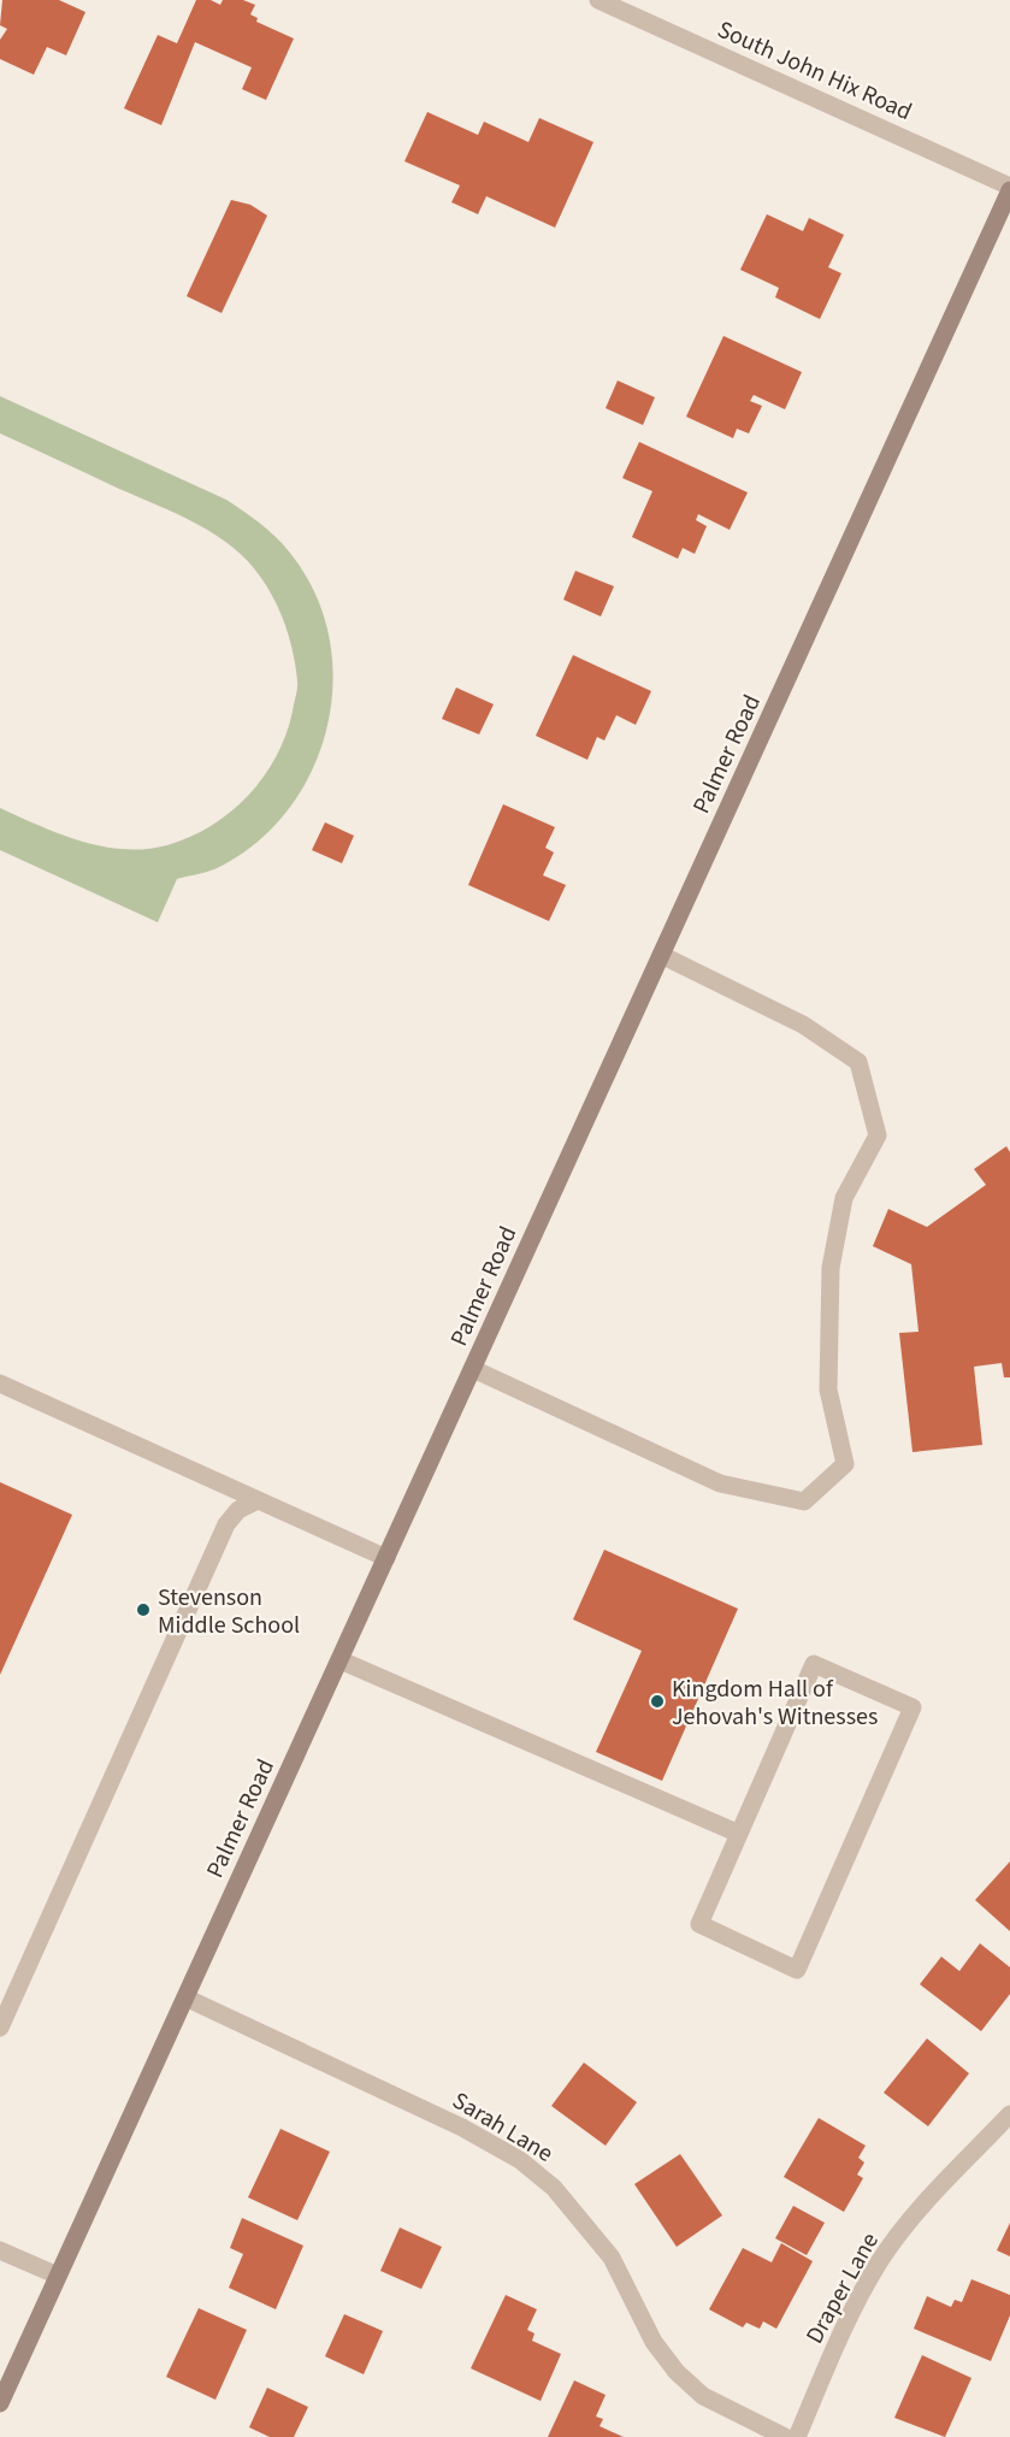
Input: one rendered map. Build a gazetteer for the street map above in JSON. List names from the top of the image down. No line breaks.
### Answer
{"streets":{"street":["South John Hix Road","Palmer Road","Sarah Lane","Draper Lane"]},"crossings":[["South John Hix Road","Palmer Road"],["Palmer Road","Sarah Lane"]],"places":["Stevenson Middle School","Kingdom Hall of Jehovah's Witnesses"]}
